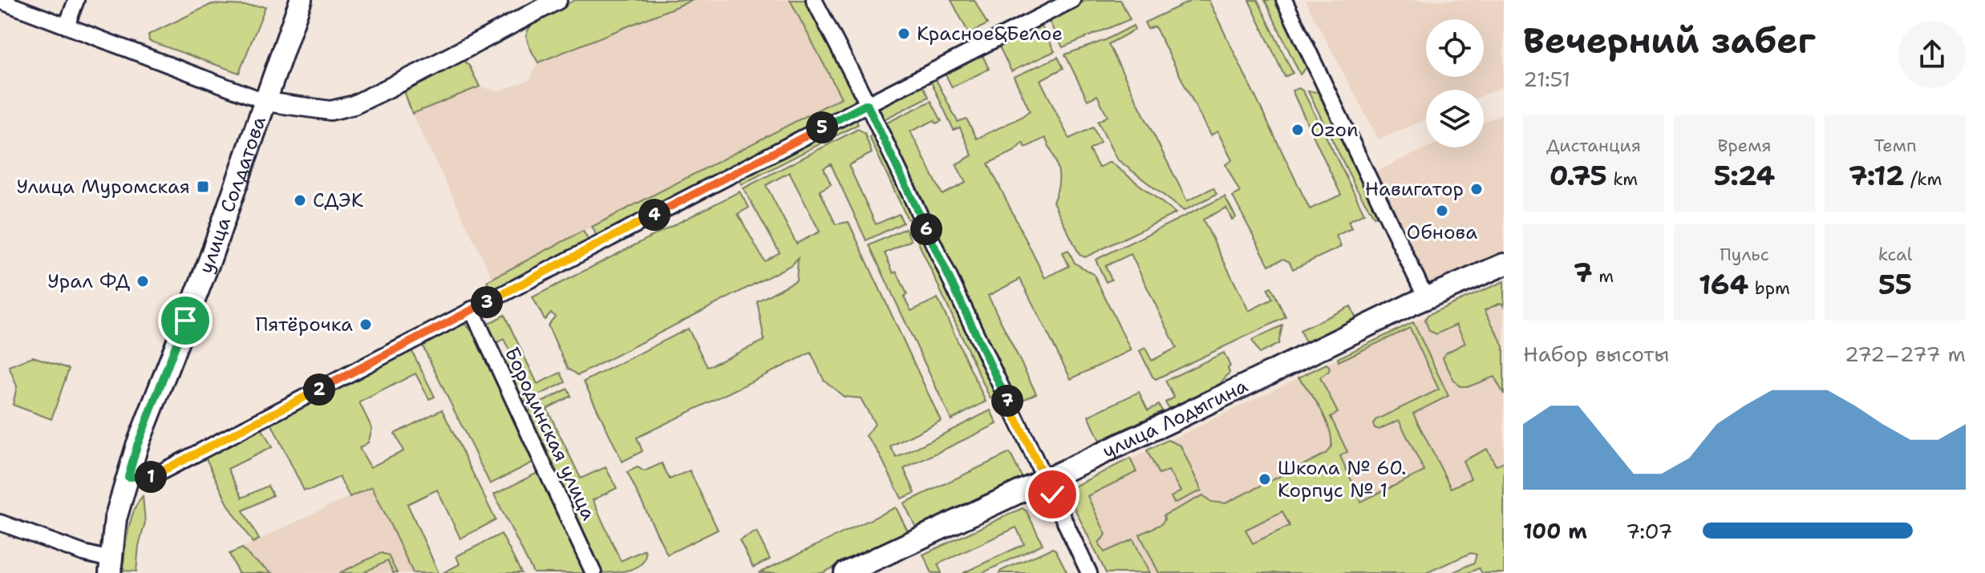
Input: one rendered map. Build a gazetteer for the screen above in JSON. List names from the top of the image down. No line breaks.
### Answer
{"streets":{"main road":["улица Солдатова","улица Лодыгина"],"street":["Бородинская улица"]},"places":{"other":["Красное&Белое","Ozon","Навигатор","СДЭК","Обнова","Урал ФД","Пятёрочка","Школа № 60. Корпус № 1"],"transit":["Улица Муромская"]},"page":{"heading":["Вечерний забег","21:51"],"stats":[["Дистанция","0.75 km"],["Время","5:24"],["Темп","7:12 /km"],["7 m"],["Пульс","164 bpm"],["kcal","55"]],"pins":["5","4","6","3","2","7","1"],"chart":["Набор высоты","272–277 m"],"list":[{"name":"100 m","note":"7:07"}]}}
